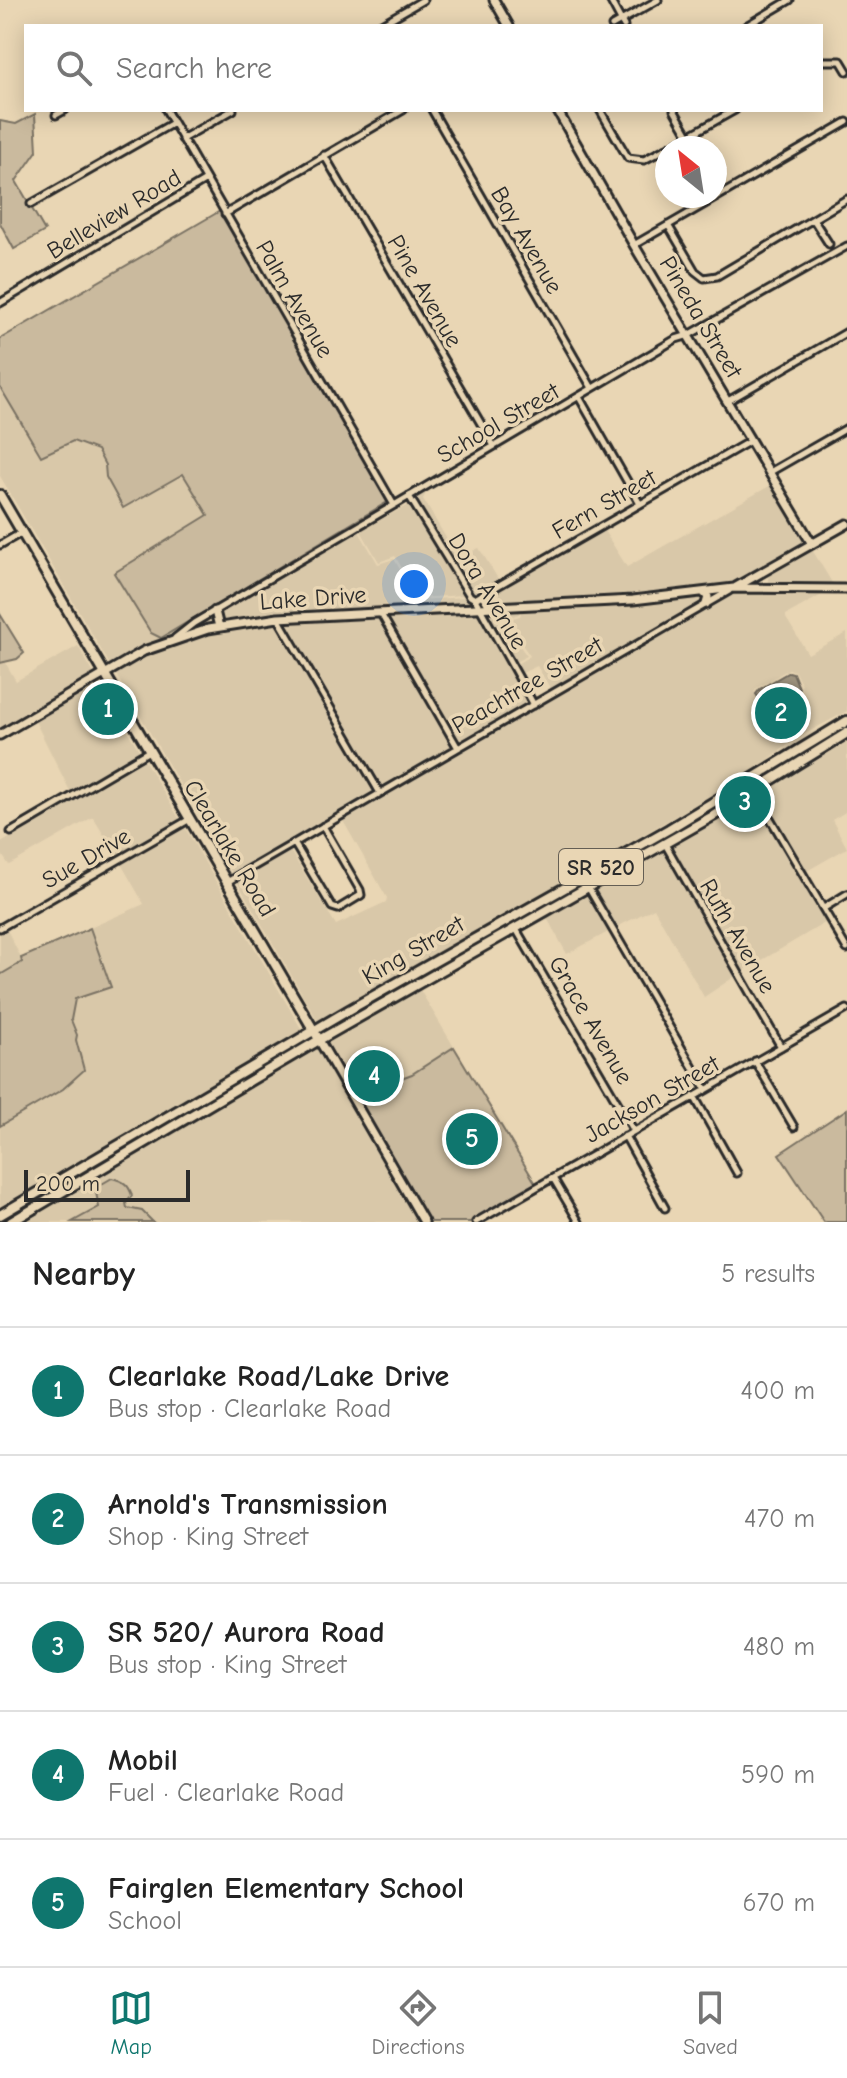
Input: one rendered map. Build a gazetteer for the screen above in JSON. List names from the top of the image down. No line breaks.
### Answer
{"streets":{"main road":["Clearlake Road","SR 520","King Street"],"street":["Belleview Road","Bay Avenue","Pine Avenue","Palm Avenue","Pineda Street","School Street","Fern Street","Dora Avenue","Lake Drive","Peachtree Street","Sue Drive","Ruth Avenue","Grace Avenue","Jackson Street"]},"crossings":[["Belleview Road","Palm Avenue"],["Bay Avenue","School Street"],["Pine Avenue","School Street"],["Palm Avenue","School Street"],["Pineda Street","School Street"],["Pineda Street","Fern Street"],["Pineda Street","Peachtree Street"],["School Street","Dora Avenue"],["School Street","Lake Drive"],["Fern Street","Dora Avenue"],["Fern Street","Lake Drive"],["Dora Avenue","Lake Drive"],["Dora Avenue","Peachtree Street"],["Lake Drive","Peachtree Street"],["Lake Drive","Clearlake Road"],["Peachtree Street","Clearlake Road"],["Clearlake Road","Sue Drive"],["Clearlake Road","King Street"],["Ruth Avenue","King Street"],["Ruth Avenue","Jackson Street"],["King Street","Grace Avenue"],["Grace Avenue","Jackson Street"]],"scale_bar":"200 m","north":"top left","page":{"search":"Search here","pins":["1","2","3","4","5"],"scale":"200 m","heading":["Nearby","5 results"],"list":[{"mark":"1","name":"Clearlake Road/Lake Drive","note":"Bus stop · Clearlake Road","value":"400 m"},{"mark":"2","name":"Arnold's Transmission","note":"Shop · King Street","value":"470 m"},{"mark":"3","name":"SR 520/ Aurora Road","note":"Bus stop · King Street","value":"480 m"},{"mark":"4","name":"Mobil","note":"Fuel · Clearlake Road","value":"590 m"},{"mark":"5","name":"Fairglen Elementary School","note":"School","value":"670 m"}],"nav":["Map","Directions","Saved"]}}
